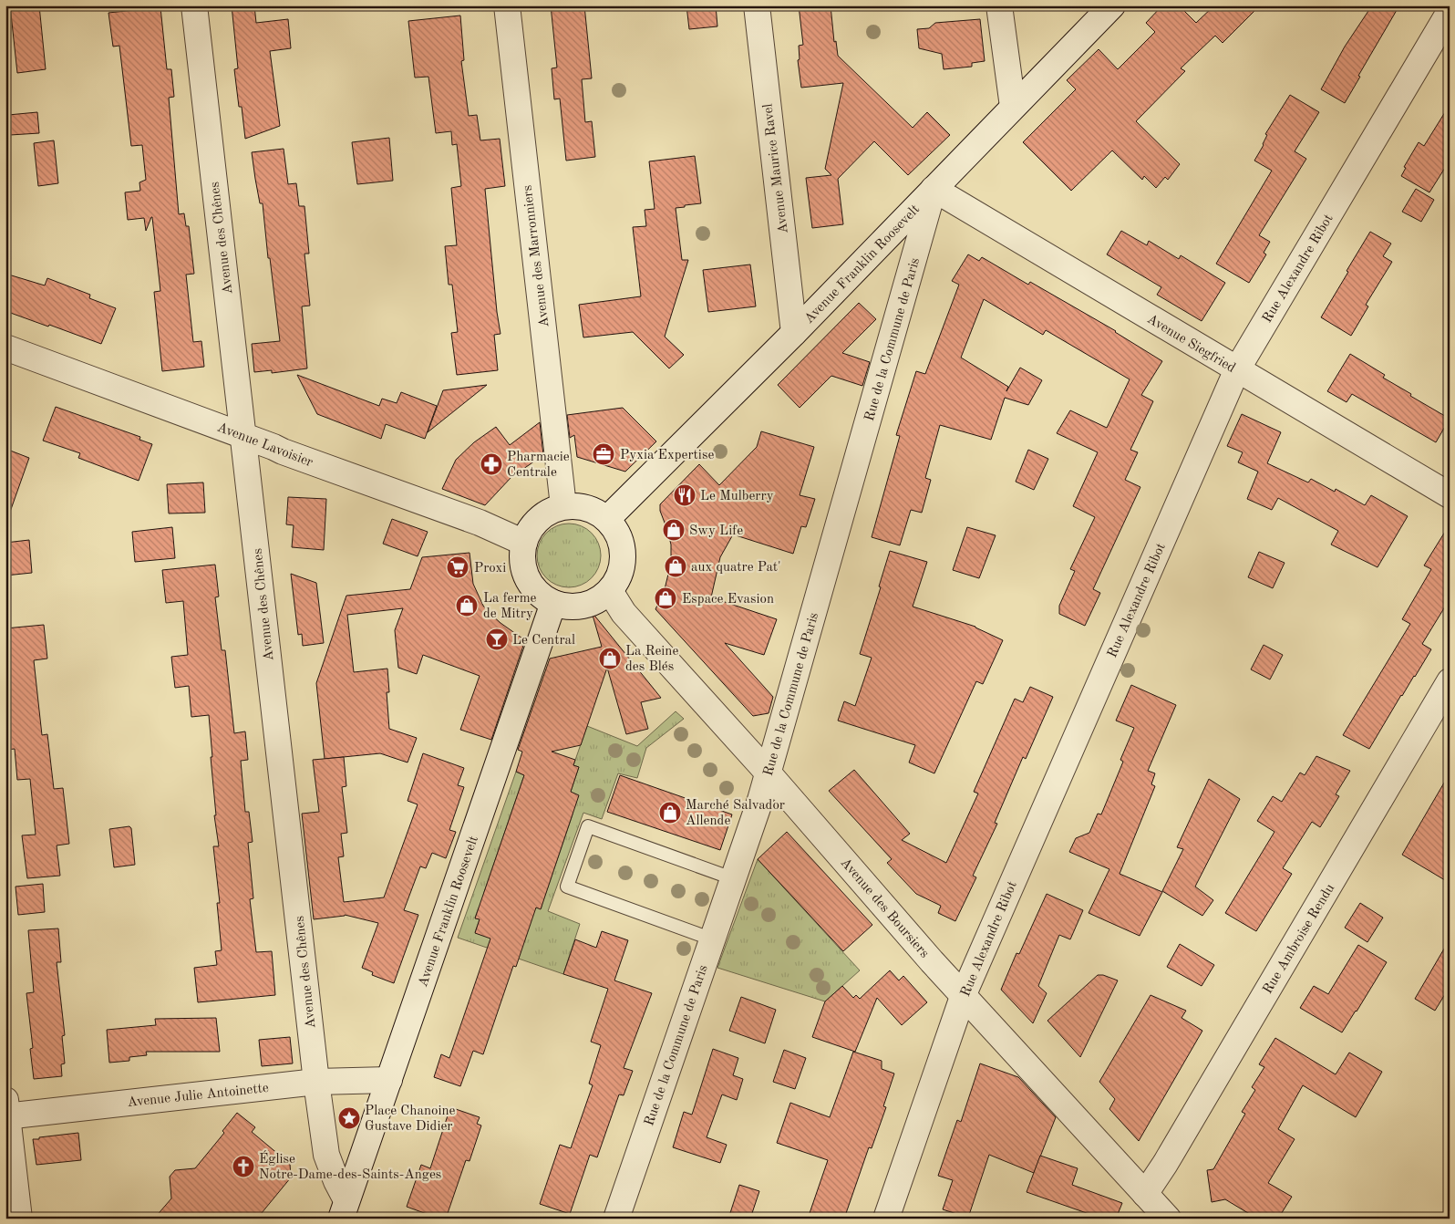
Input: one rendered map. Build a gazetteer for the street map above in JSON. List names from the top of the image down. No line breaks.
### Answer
{"streets":{"street":["Avenue Maurice Ravel","Avenue des Chênes","Avenue des Marronniers","Avenue Franklin Roosevelt","Rue Alexandre Ribot","Rue de la Commune de Paris","Avenue Siegfried","Avenue Lavoisier","Avenue des Boursiers","Rue Ambroise Rendu","Avenue Julie Antoinette"]},"crossings":[["Avenue Maurice Ravel","Avenue Franklin Roosevelt"],["Avenue des Chênes","Avenue Franklin Roosevelt"],["Avenue des Chênes","Avenue Lavoisier"],["Avenue des Chênes","Avenue Julie Antoinette"],["Avenue des Marronniers","Avenue Franklin Roosevelt"],["Avenue des Marronniers","Avenue Lavoisier"],["Avenue des Marronniers","Avenue des Boursiers"],["Avenue Franklin Roosevelt","Rue de la Commune de Paris"],["Avenue Franklin Roosevelt","Avenue Siegfried"],["Avenue Franklin Roosevelt","Avenue Lavoisier"],["Avenue Franklin Roosevelt","Avenue des Boursiers"],["Avenue Franklin Roosevelt","Avenue Julie Antoinette"],["Rue Alexandre Ribot","Avenue Siegfried"],["Rue Alexandre Ribot","Avenue des Boursiers"],["Rue de la Commune de Paris","Avenue Siegfried"],["Rue de la Commune de Paris","Avenue des Boursiers"],["Avenue Lavoisier","Avenue des Boursiers"],["Avenue des Boursiers","Rue Ambroise Rendu"]],"places":{"office":["Pyxia Expertise"],"pharmacy":["Pharmacie Centrale"],"restaurant":["Le Mulberry"],"shop":["Swy Life","aux quatre Pat'","Espace Evasion","La ferme de Mitry","La Reine des Blés","Marché Salvador Allende"],"supermarket":["Proxi"],"bar":["Le Central"],"place":["Place Chanoine Gustave Didier"],"church":["Église Notre-Dame-des-Saints-Anges"]}}
